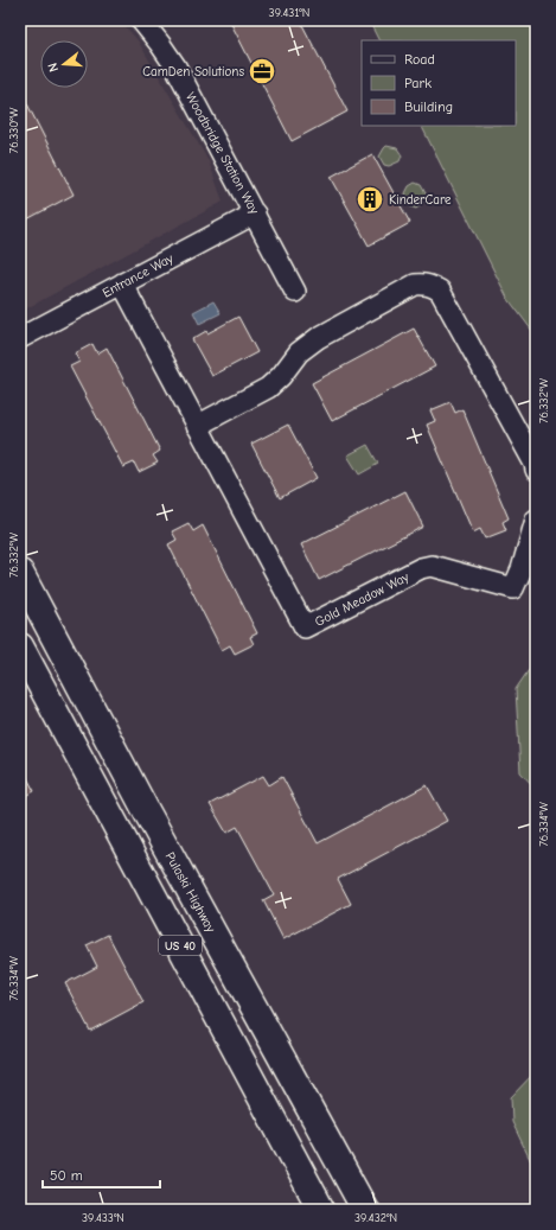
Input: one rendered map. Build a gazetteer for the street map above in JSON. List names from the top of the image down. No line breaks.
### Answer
{"streets":{"highway":["Pulaski Highway","US 40"],"street":["Woodbridge Station Way","Entrance Way","Gold Meadow Way"]},"crossings":[["Woodbridge Station Way","Entrance Way"],["Entrance Way","Gold Meadow Way"]],"places":{"office":["CamDen Solutions"],"building":["KinderCare"]},"legend":["Road","Park","Building"],"scale_bar":"50 m","north":"left","coordinates":["39.431°N","76.330°W","76.332°W","76.334°W","39.433°N","39.432°N"]}
